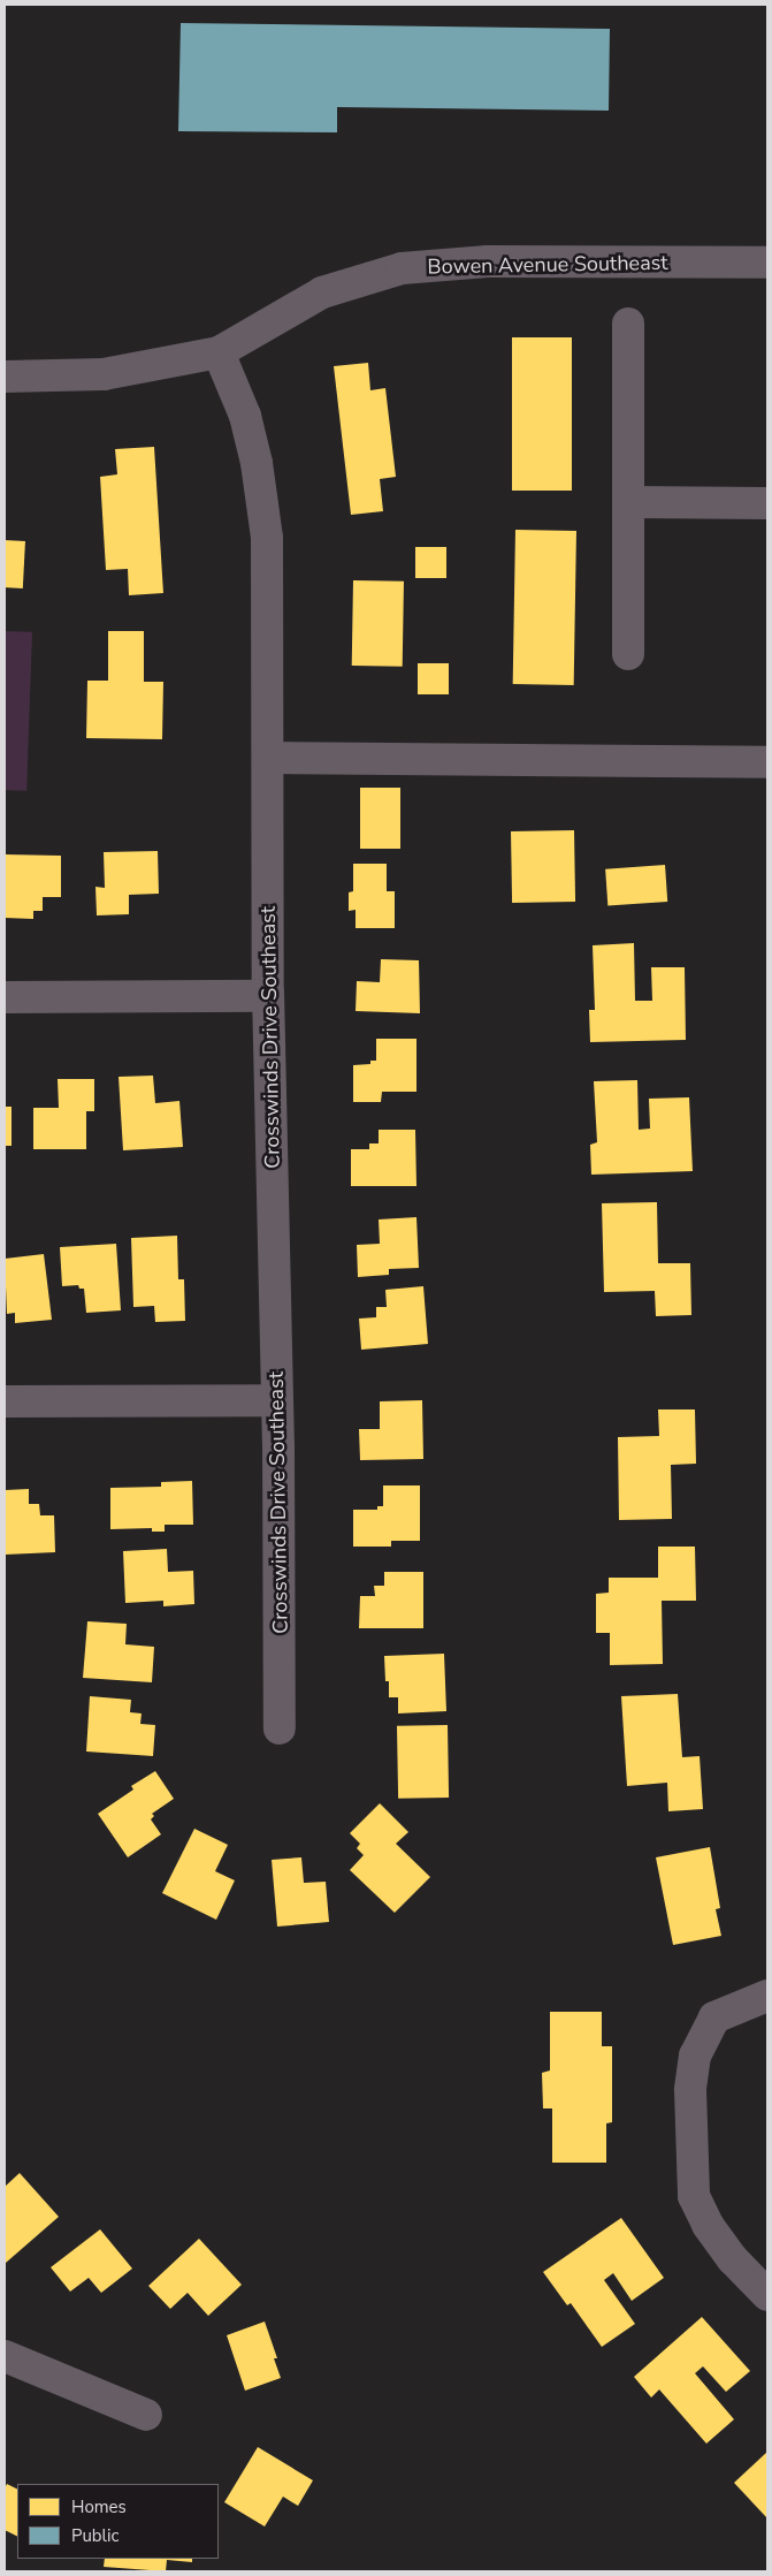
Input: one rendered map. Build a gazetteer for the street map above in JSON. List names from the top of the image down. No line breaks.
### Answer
{"streets":{"street":["Bowen Avenue Southeast","Crosswinds Drive Southeast"]},"crossings":[["Bowen Avenue Southeast","Crosswinds Drive Southeast"]],"legend":["Homes","Public"]}
